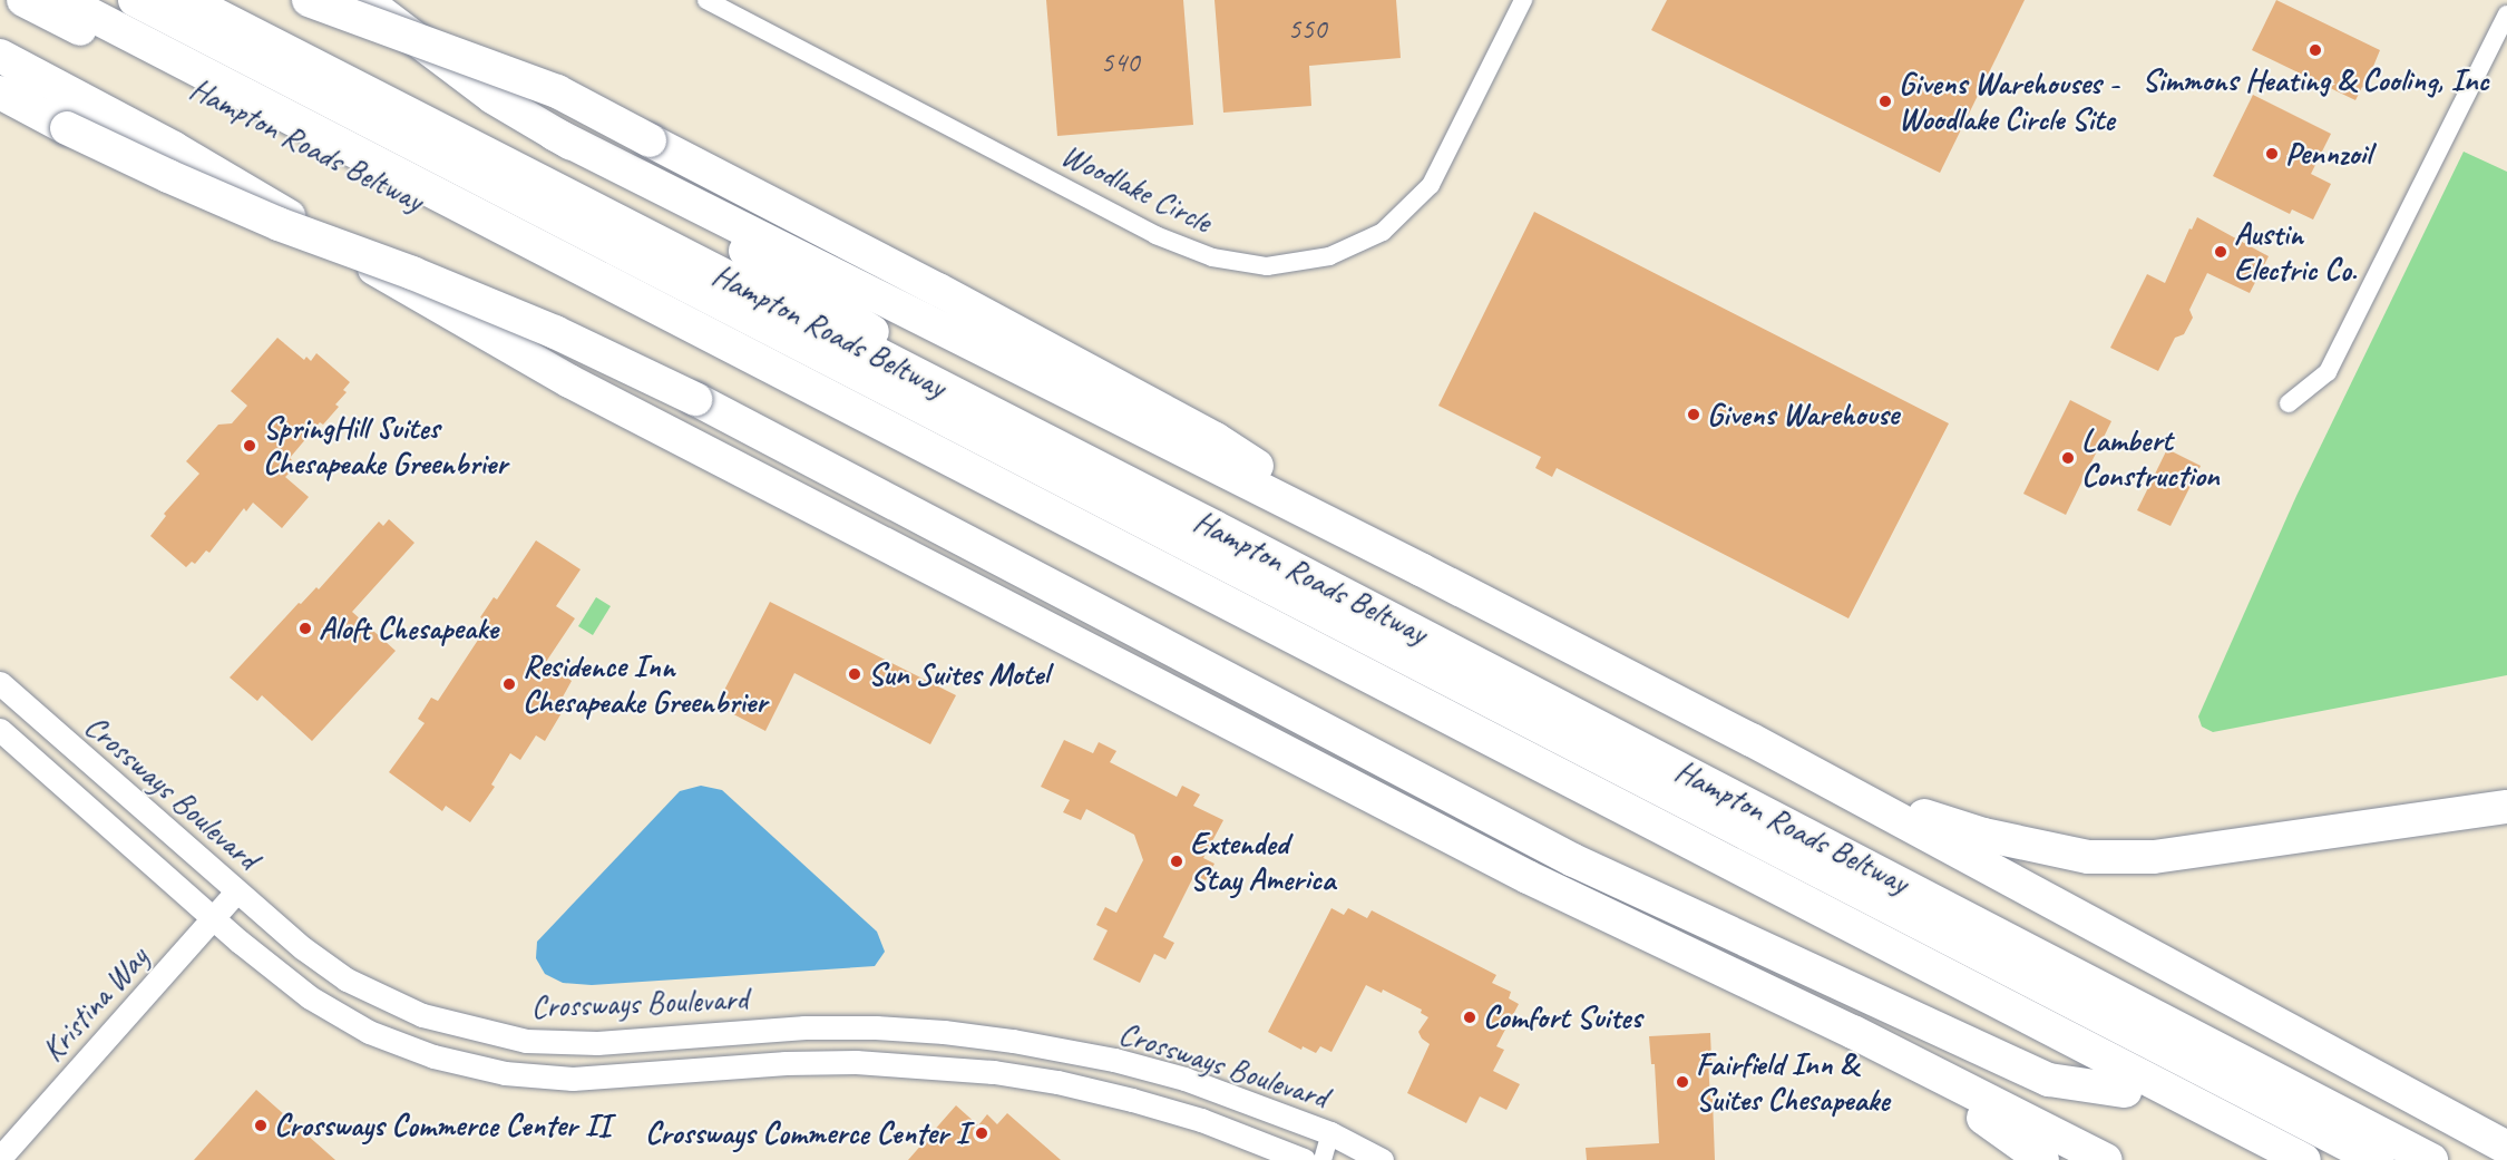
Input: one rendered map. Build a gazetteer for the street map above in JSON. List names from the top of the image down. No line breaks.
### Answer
{"streets":{"highway":["Hampton Roads Beltway"],"street":["Woodlake Circle","Crossways Boulevard","Kristina Way"]},"crossings":[["Crossways Boulevard","Kristina Way"]],"places":["Simmons Heating & Cooling, Inc","Givens Warehouses - Woodlake Circle Site","Pennzoil","Austin Electric Co.","Givens Warehouse","SpringHill Suites Chesapeake Greenbrier","Lambert Construction","Aloft Chesapeake","Sun Suites Motel","Residence Inn Chesapeake Greenbrier","Extended Stay America","Comfort Suites","Fairfield Inn & Suites Chesapeake","Crossways Commerce Center II","Crossways Commerce Center I"],"house_numbers":["550","540"]}
